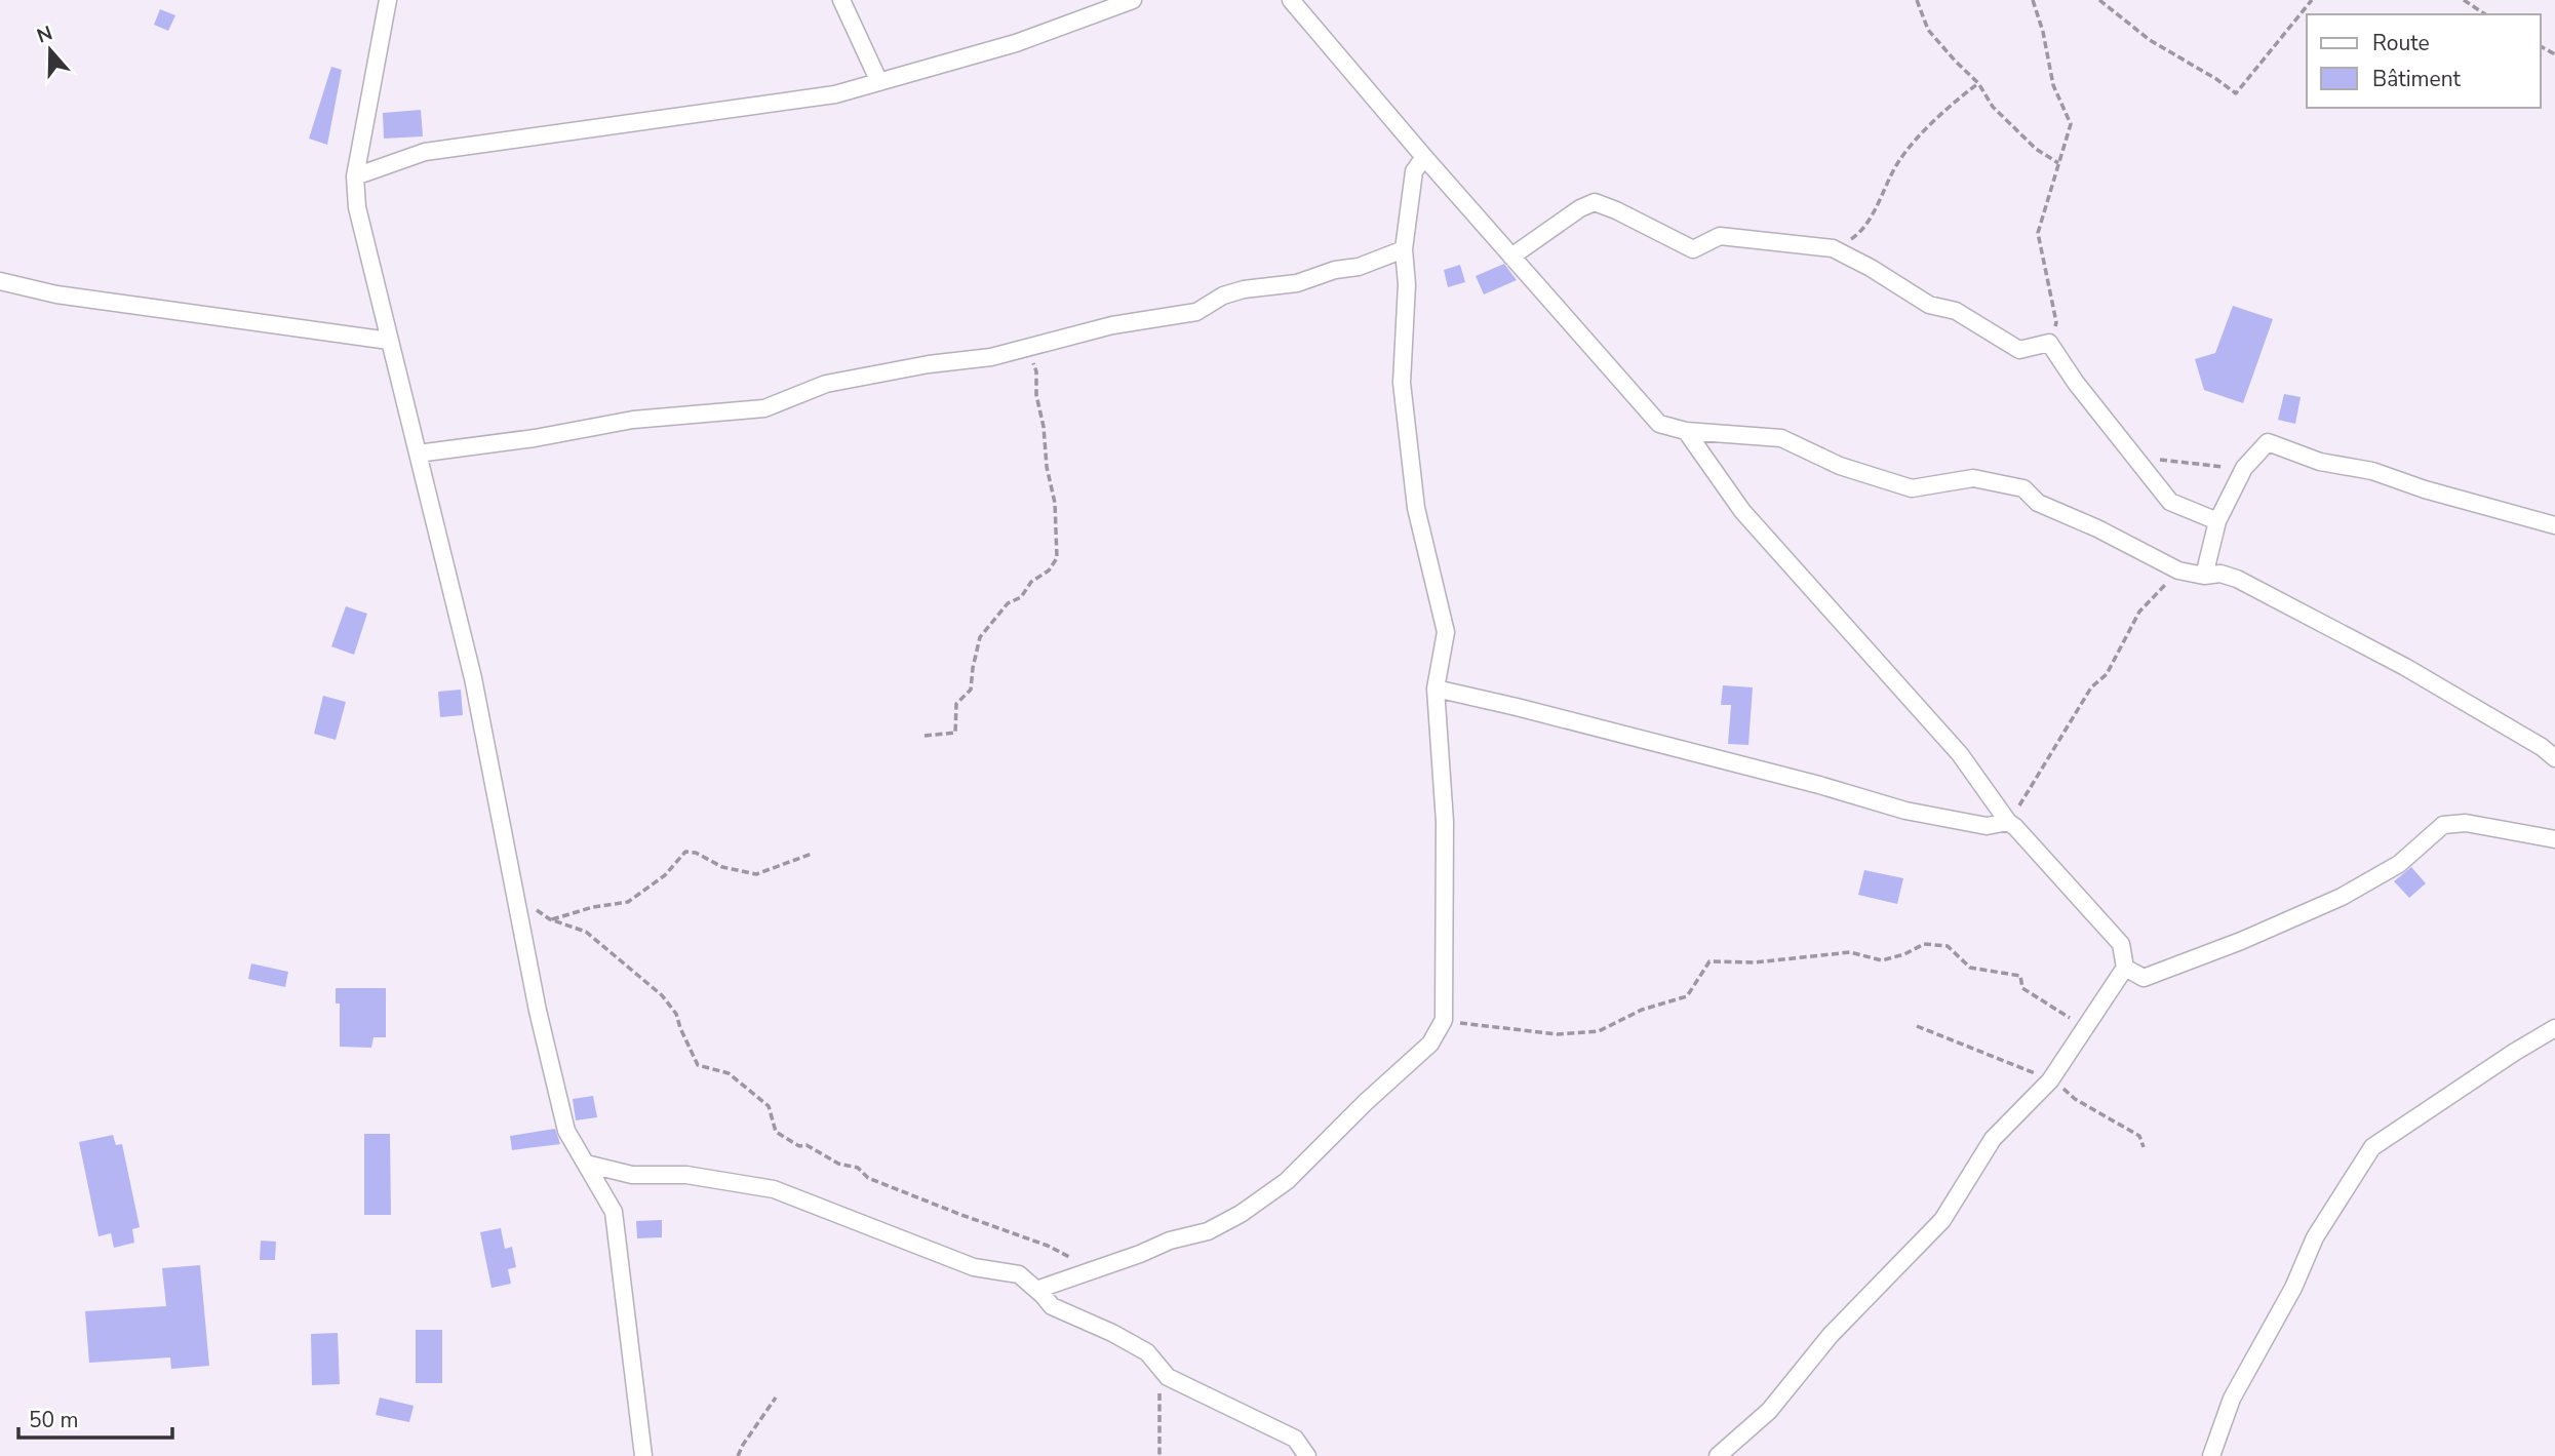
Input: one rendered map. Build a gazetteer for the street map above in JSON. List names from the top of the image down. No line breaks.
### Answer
{"legend":["Route","Bâtiment"],"scale_bar":"50 m","north":"top"}
